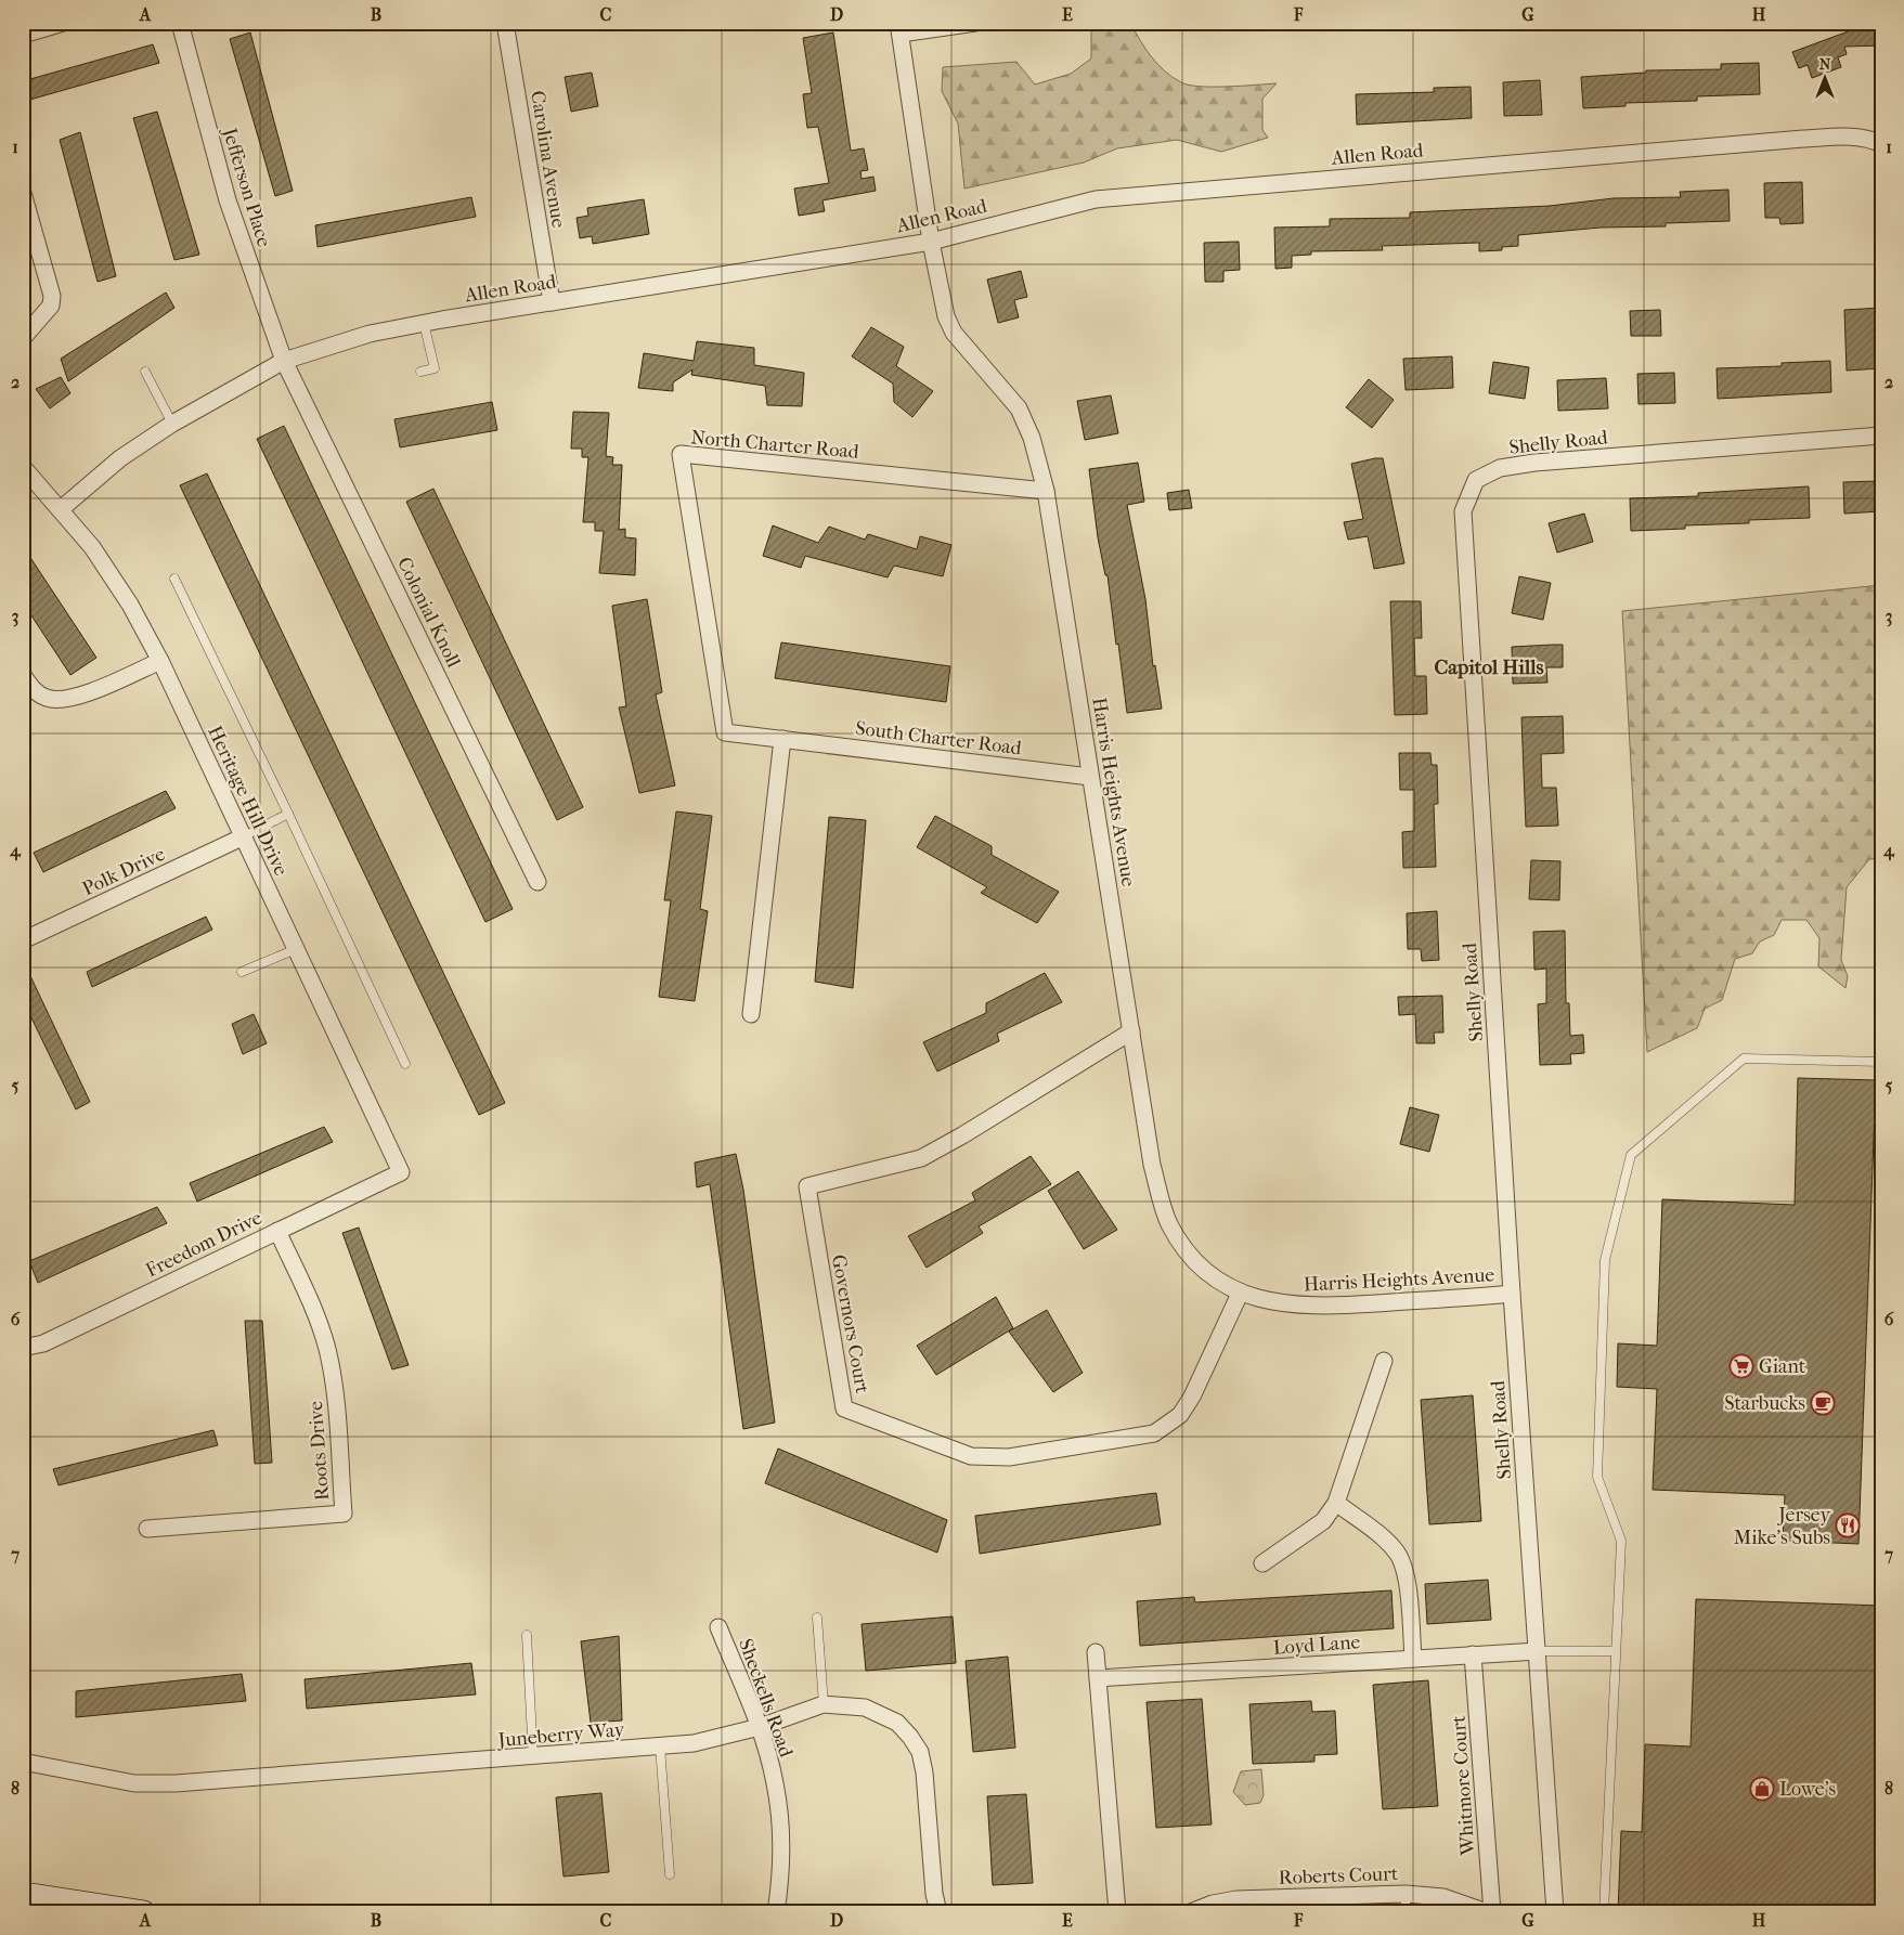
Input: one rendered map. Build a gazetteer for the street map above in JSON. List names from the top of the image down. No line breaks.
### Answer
{"streets":{"street":["Allen Road","Carolina Avenue","Jefferson Place","Shelly Road","North Charter Road","Colonial Knoll","South Charter Road","Harris Heights Avenue","Heritage Hill Drive","Polk Drive","Freedom Drive","Governors Court","Roots Drive","Loyd Lane","Sheckells Road","Juneberry Way","Whitmore Court","Roberts Court"]},"crossings":[["Allen Road","Carolina Avenue"],["Allen Road","Jefferson Place"],["Allen Road","Colonial Knoll"],["Allen Road","Harris Heights Avenue"],["Allen Road","Heritage Hill Drive"],["Jefferson Place","Colonial Knoll"],["Shelly Road","Harris Heights Avenue"],["Shelly Road","Loyd Lane"],["North Charter Road","South Charter Road"],["North Charter Road","Harris Heights Avenue"],["South Charter Road","Harris Heights Avenue"],["Harris Heights Avenue","Governors Court"],["Heritage Hill Drive","Polk Drive"],["Heritage Hill Drive","Freedom Drive"],["Freedom Drive","Roots Drive"],["Loyd Lane","Whitmore Court"],["Sheckells Road","Juneberry Way"]],"districts":["Capitol Hills"],"places":{"supermarket":["Giant"],"cafe":["Starbucks"],"restaurant":["Jersey Mike's Subs"],"shop":["Lowe's"]},"north":"top","grid":{"columns":["A","B","C","D","E","F","G","H"],"rows":["1","2","3","4","5","6","7","8"]}}
